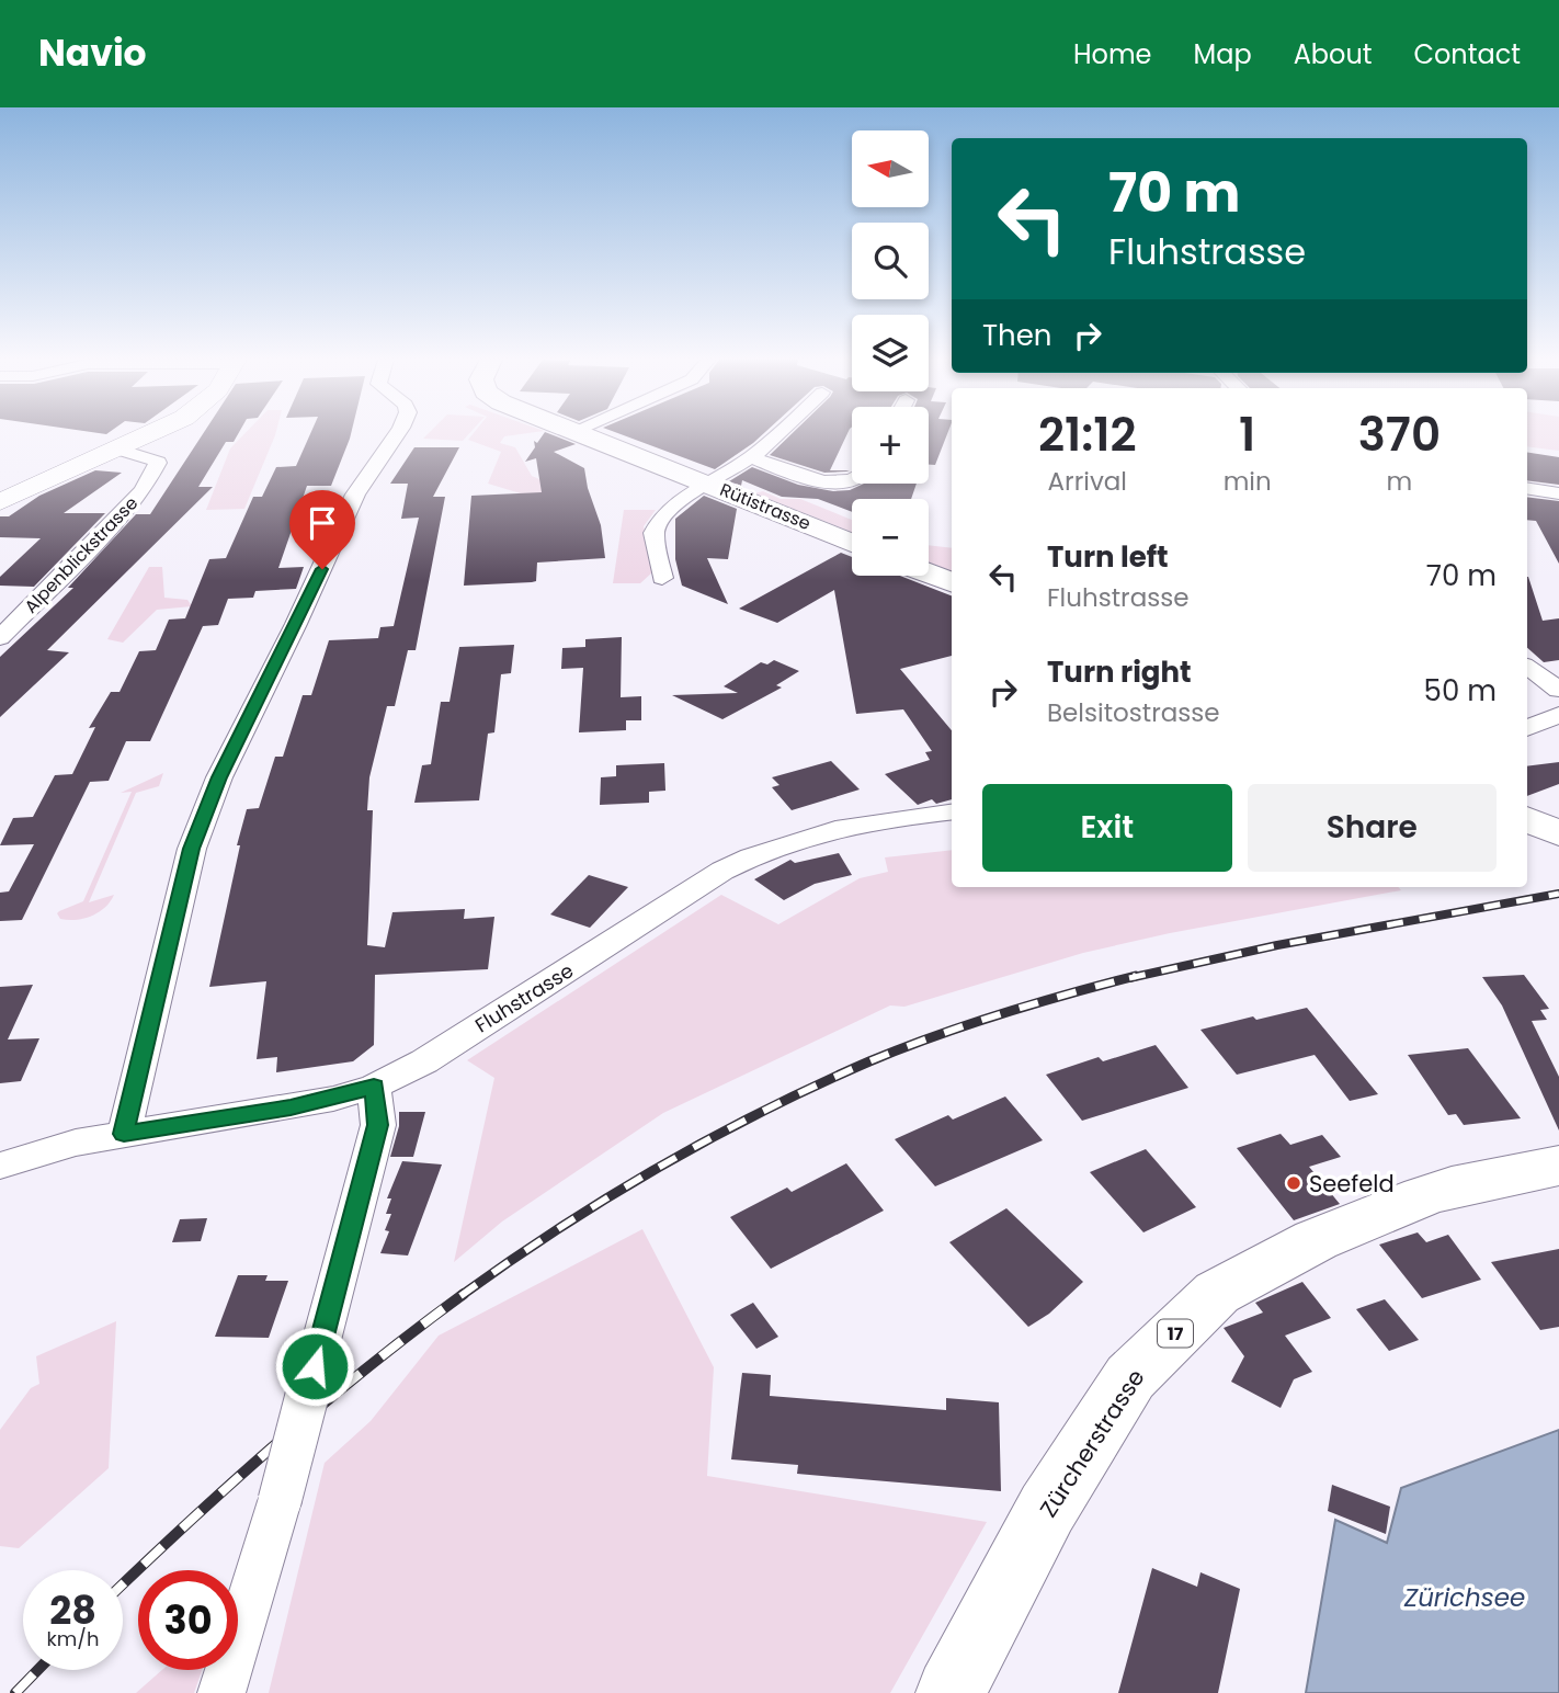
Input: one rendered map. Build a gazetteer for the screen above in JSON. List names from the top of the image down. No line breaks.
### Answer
{"streets":{"main road":["Rütistrasse","17","Zürcherstrasse"],"street":["Alpenblickstrasse","Fluhstrasse"]},"water":["Zürichsee"],"places":["Seefeld"],"north":"left","page":{"header":"Navio","nav":["Home","Map","About","Contact"],"map_buttons":["+","−"],"turn":["70 m","Fluhstrasse"],"then":"Then","eta":["21:12","Arrival","1","min","370","m"],"list":[{"name":"Turn left","note":"Fluhstrasse","value":"70 m"},{"name":"Turn right","note":"Belsitostrasse","value":"50 m"}],"buttons":["Exit","Share"],"speed":"28 km/h","limit":"30"}}
